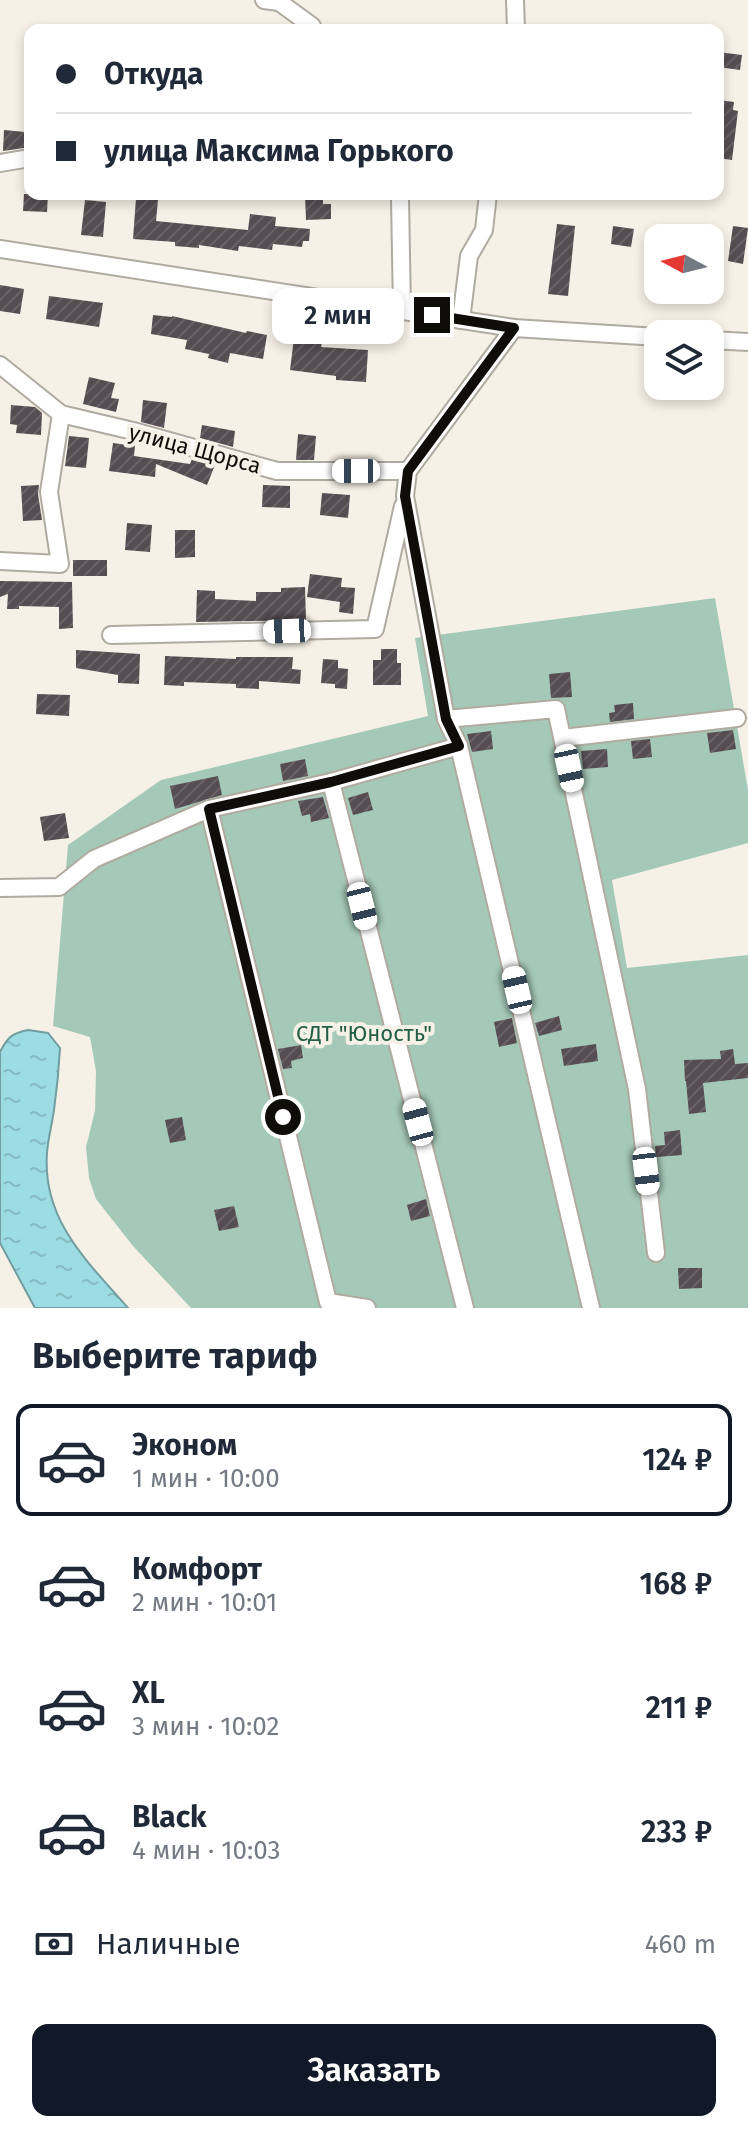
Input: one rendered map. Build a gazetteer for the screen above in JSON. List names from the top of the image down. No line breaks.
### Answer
{"streets":{"street":["улица Щорса"]},"parks":["СДТ \"Юность\""],"north":"left","page":{"banner":["Откуда","улица Максима Горького"],"bubble":"2 мин","heading":"Выберите тариф","list":[{"name":"Эконом","note":"1 мин · 10:00","value":"124 ₽"},{"name":"Комфорт","note":"2 мин · 10:01","value":"168 ₽"},{"name":"XL","note":"3 мин · 10:02","value":"211 ₽"},{"name":"Black","note":"4 мин · 10:03","value":"233 ₽"}],"pay":["Наличные","460 m"],"buttons":"Заказать"}}
